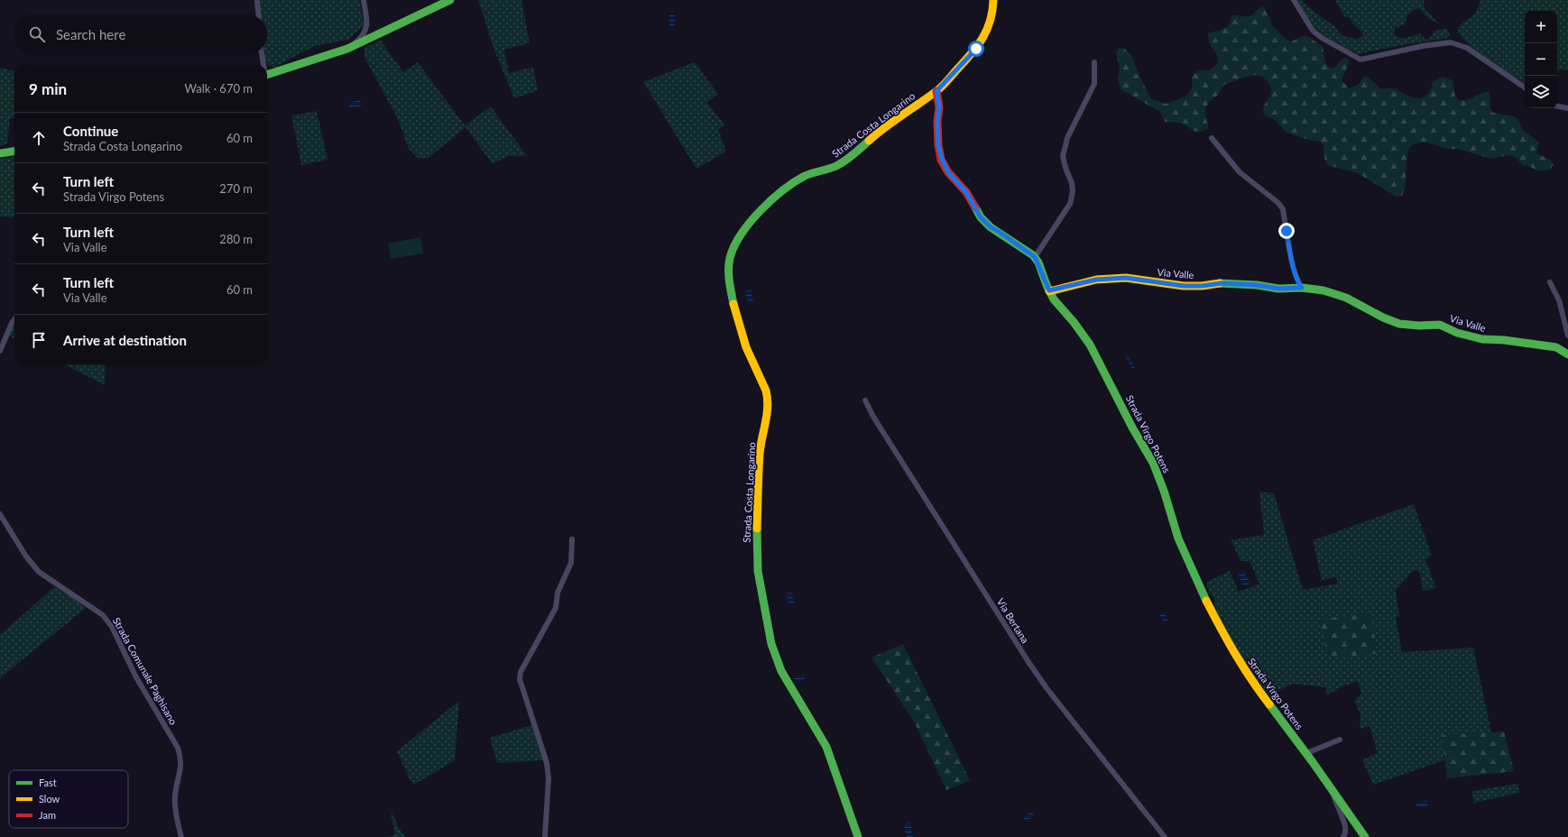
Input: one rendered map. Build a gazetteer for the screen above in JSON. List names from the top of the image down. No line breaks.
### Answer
{"streets":{"street":["Strada Costa Longarino","Via Valle","Strada Virgo Potens","Via Bertana","Strada Comunale Paghisano"]},"crossings":[["Via Valle","Strada Virgo Potens"]],"legend":["Fast","Slow","Jam"],"page":{"map_buttons":["+","−"],"search":"Search here","heading":["9 min","Walk · 670 m"],"list":[["Continue","Strada Costa Longarino","60 m"],["Turn left","Strada Virgo Potens","270 m"],["Turn left","Via Valle","280 m"],["Turn left","Via Valle","60 m"],"Arrive at destination"]}}
